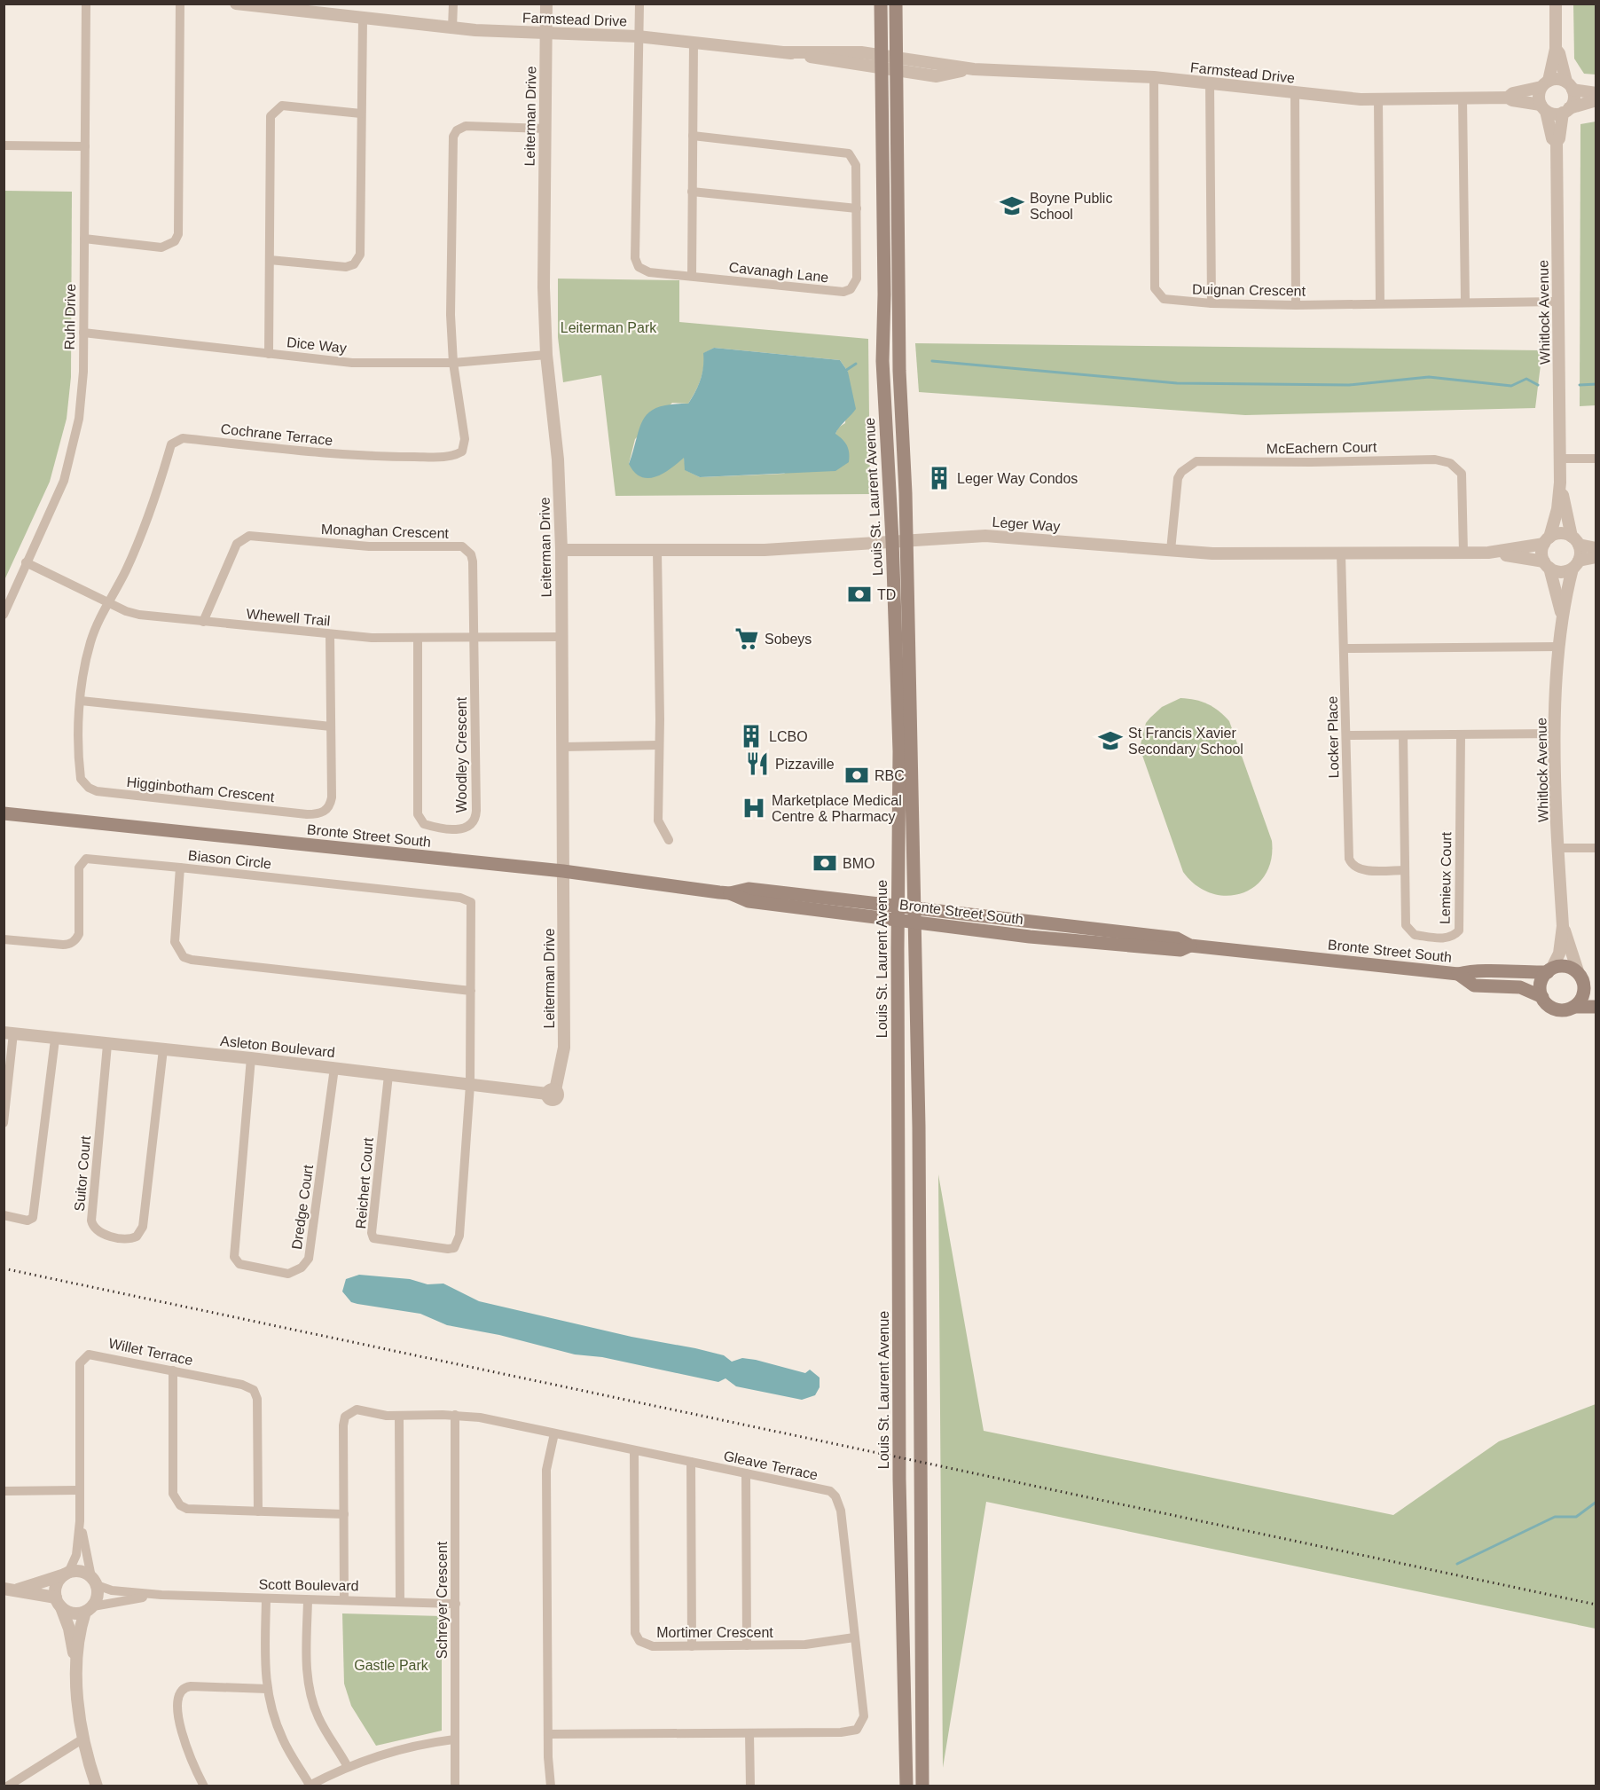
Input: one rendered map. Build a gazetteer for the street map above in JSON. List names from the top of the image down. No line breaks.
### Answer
{"streets":{"main road":["Louis St. Laurent Avenue","Bronte Street South"],"street":["Farmstead Drive","Leiterman Drive","Cavanagh Lane","Duignan Crescent","Whitlock Avenue","Ruhl Drive","Dice Way","Cochrane Terrace","McEachern Court","Leger Way","Monaghan Crescent","Whewell Trail","Locker Place","Woodley Crescent","Higginbotham Crescent","Biason Circle","Lemieux Court","Asleton Boulevard","Suitor Court","Reichert Court","Dredge Court","Willet Terrace","Gleave Terrace","Scott Boulevard","Schreyer Crescent","Mortimer Crescent"]},"crossings":[["Farmstead Drive","Leiterman Drive"],["Farmstead Drive","Cavanagh Lane"],["Farmstead Drive","Duignan Crescent"],["Farmstead Drive","Whitlock Avenue"],["Farmstead Drive","Louis St. Laurent Avenue"],["Leiterman Drive","Dice Way"],["Leiterman Drive","Leger Way"],["Leiterman Drive","Whewell Trail"],["Leiterman Drive","Bronte Street South"],["Leiterman Drive","Asleton Boulevard"],["Duignan Crescent","Whitlock Avenue"],["Whitlock Avenue","Leger Way"],["Whitlock Avenue","Bronte Street South"],["Ruhl Drive","Dice Way"],["Ruhl Drive","Whewell Trail"],["Dice Way","Cochrane Terrace"],["Cochrane Terrace","Whewell Trail"],["Cochrane Terrace","Higginbotham Crescent"],["McEachern Court","Leger Way"],["Louis St. Laurent Avenue","Leger Way"],["Louis St. Laurent Avenue","Bronte Street South"],["Leger Way","Locker Place"],["Monaghan Crescent","Whewell Trail"],["Monaghan Crescent","Woodley Crescent"],["Whewell Trail","Woodley Crescent"],["Whewell Trail","Higginbotham Crescent"],["Locker Place","Lemieux Court"],["Biason Circle","Asleton Boulevard"],["Biason Circle","Reichert Court"],["Asleton Boulevard","Suitor Court"],["Asleton Boulevard","Reichert Court"],["Asleton Boulevard","Dredge Court"],["Willet Terrace","Scott Boulevard"],["Gleave Terrace","Scott Boulevard"],["Gleave Terrace","Schreyer Crescent"],["Gleave Terrace","Mortimer Crescent"],["Scott Boulevard","Schreyer Crescent"]],"parks":["Leiterman Park","Gastle Park"],"places":{"school or university":["Boyne Public School","St Francis Xavier Secondary School"],"building":["Leger Way Condos","LCBO"],"bank":["TD","RBC","BMO"],"supermarket":["Sobeys"],"restaurant":["Pizzaville"],"hospital":["Marketplace Medical Centre & Pharmacy"]}}
